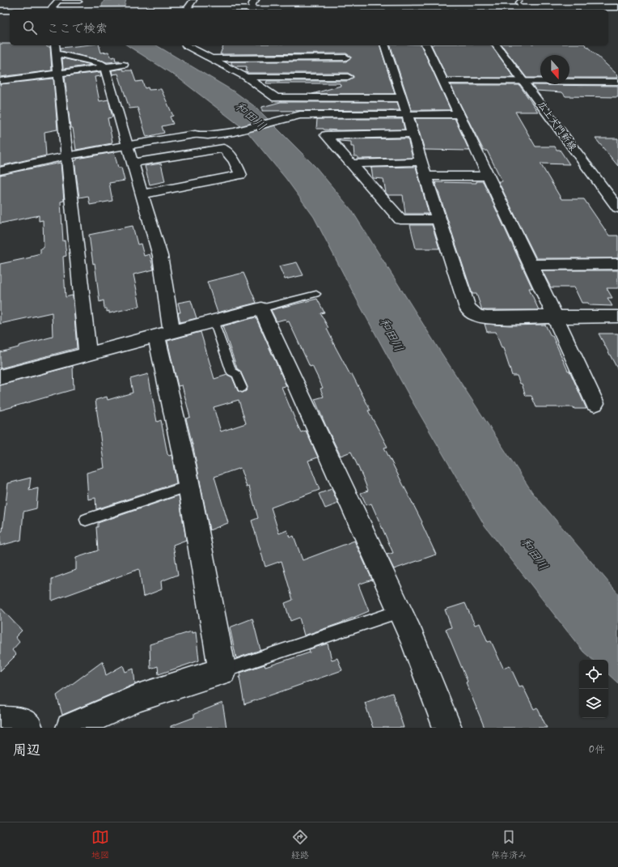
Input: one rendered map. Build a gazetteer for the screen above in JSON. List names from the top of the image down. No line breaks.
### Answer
{"streets":{"street":["広上大門新線"]},"water":["和田川"],"north":"bottom","page":{"search":"ここで検索","heading":["周辺","0件"],"nav":["地図","経路","保存済み"]}}
